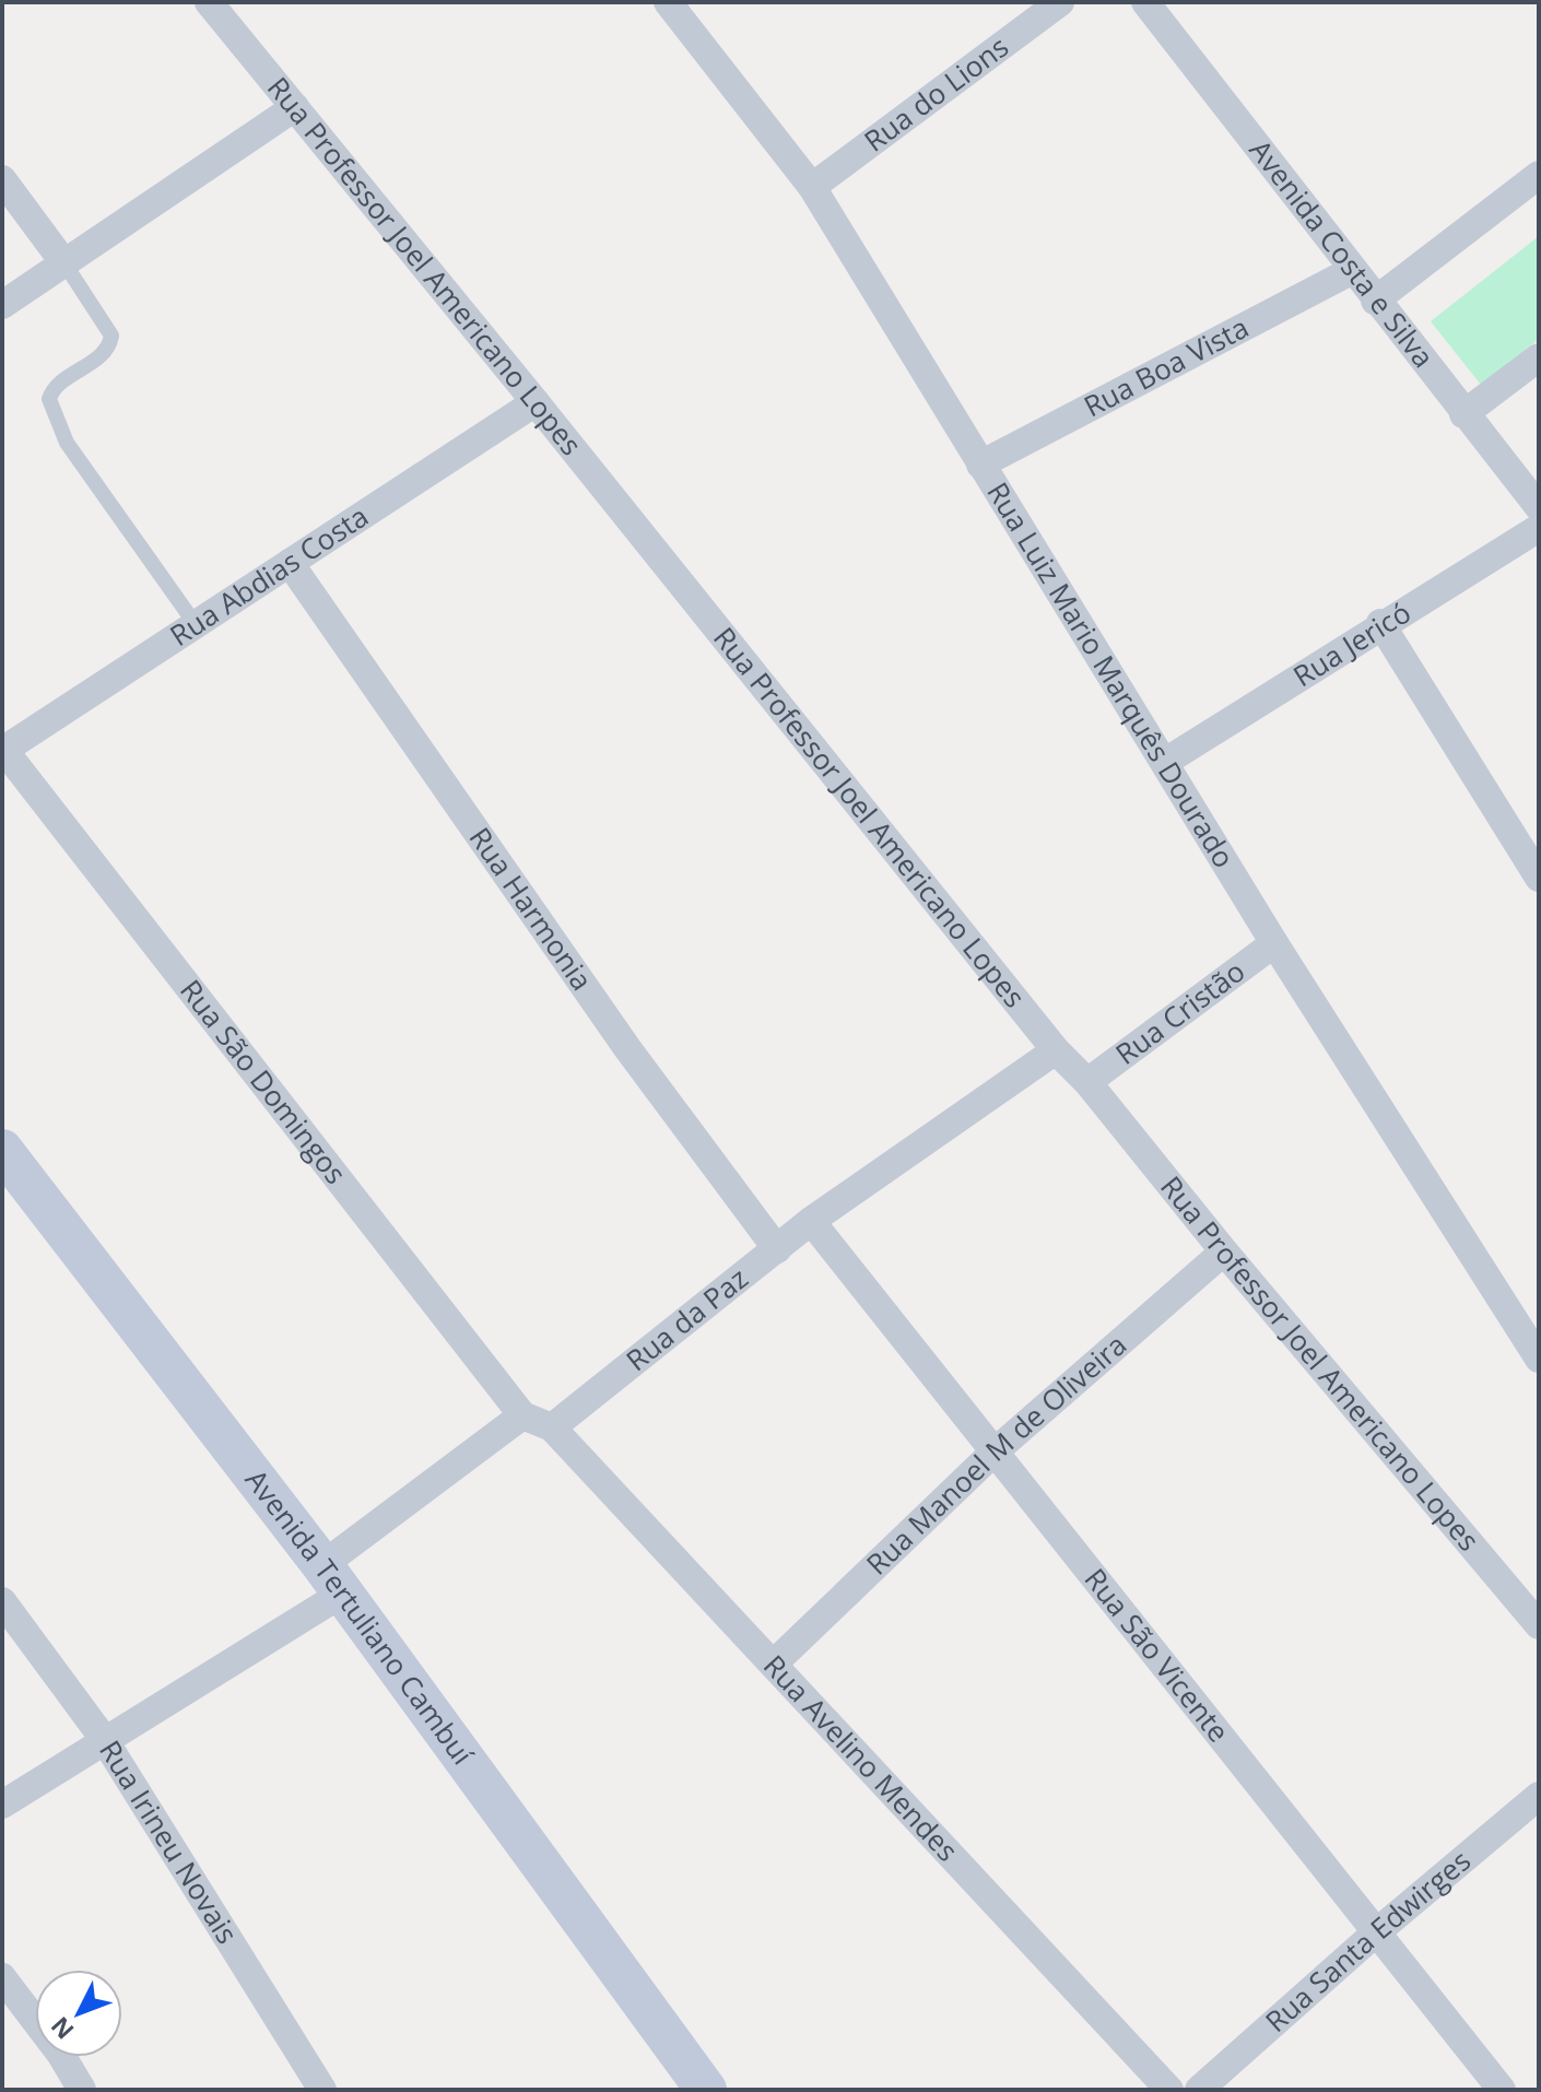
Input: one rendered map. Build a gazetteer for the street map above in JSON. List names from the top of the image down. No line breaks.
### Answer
{"streets":{"main road":["Avenida Tertuliano Cambuí"],"street":["Rua do Lions","Avenida Costa e Silva","Rua Professor Joel Americano Lopes","Rua Boa Vista","Rua Abdias Costa","Rua Jericó","Rua Luiz Mario Marquês Dourado","Rua Harmonia","Rua Cristão","Rua São Domingos","Rua da Paz","Rua Manoel M de Oliveira","Rua São Vicente","Rua Avelino Mendes","Rua Irineu Novais","Rua Santa Edwirges"]},"crossings":[["Rua do Lions","Rua Luiz Mario Marquês Dourado"],["Avenida Costa e Silva","Rua Boa Vista"],["Rua Professor Joel Americano Lopes","Rua Abdias Costa"],["Rua Professor Joel Americano Lopes","Rua Cristão"],["Rua Professor Joel Americano Lopes","Rua da Paz"],["Rua Professor Joel Americano Lopes","Rua Manoel M de Oliveira"],["Rua Boa Vista","Rua Luiz Mario Marquês Dourado"],["Rua Abdias Costa","Rua Harmonia"],["Rua Abdias Costa","Rua São Domingos"],["Rua Jericó","Rua Luiz Mario Marquês Dourado"],["Rua Luiz Mario Marquês Dourado","Rua Cristão"],["Rua Harmonia","Rua da Paz"],["Rua da Paz","Rua São Vicente"],["Rua da Paz","Rua Avelino Mendes"],["Rua Manoel M de Oliveira","Rua São Vicente"],["Rua Manoel M de Oliveira","Rua Avelino Mendes"],["Rua São Vicente","Rua Santa Edwirges"]],"north":"bottom left"}
